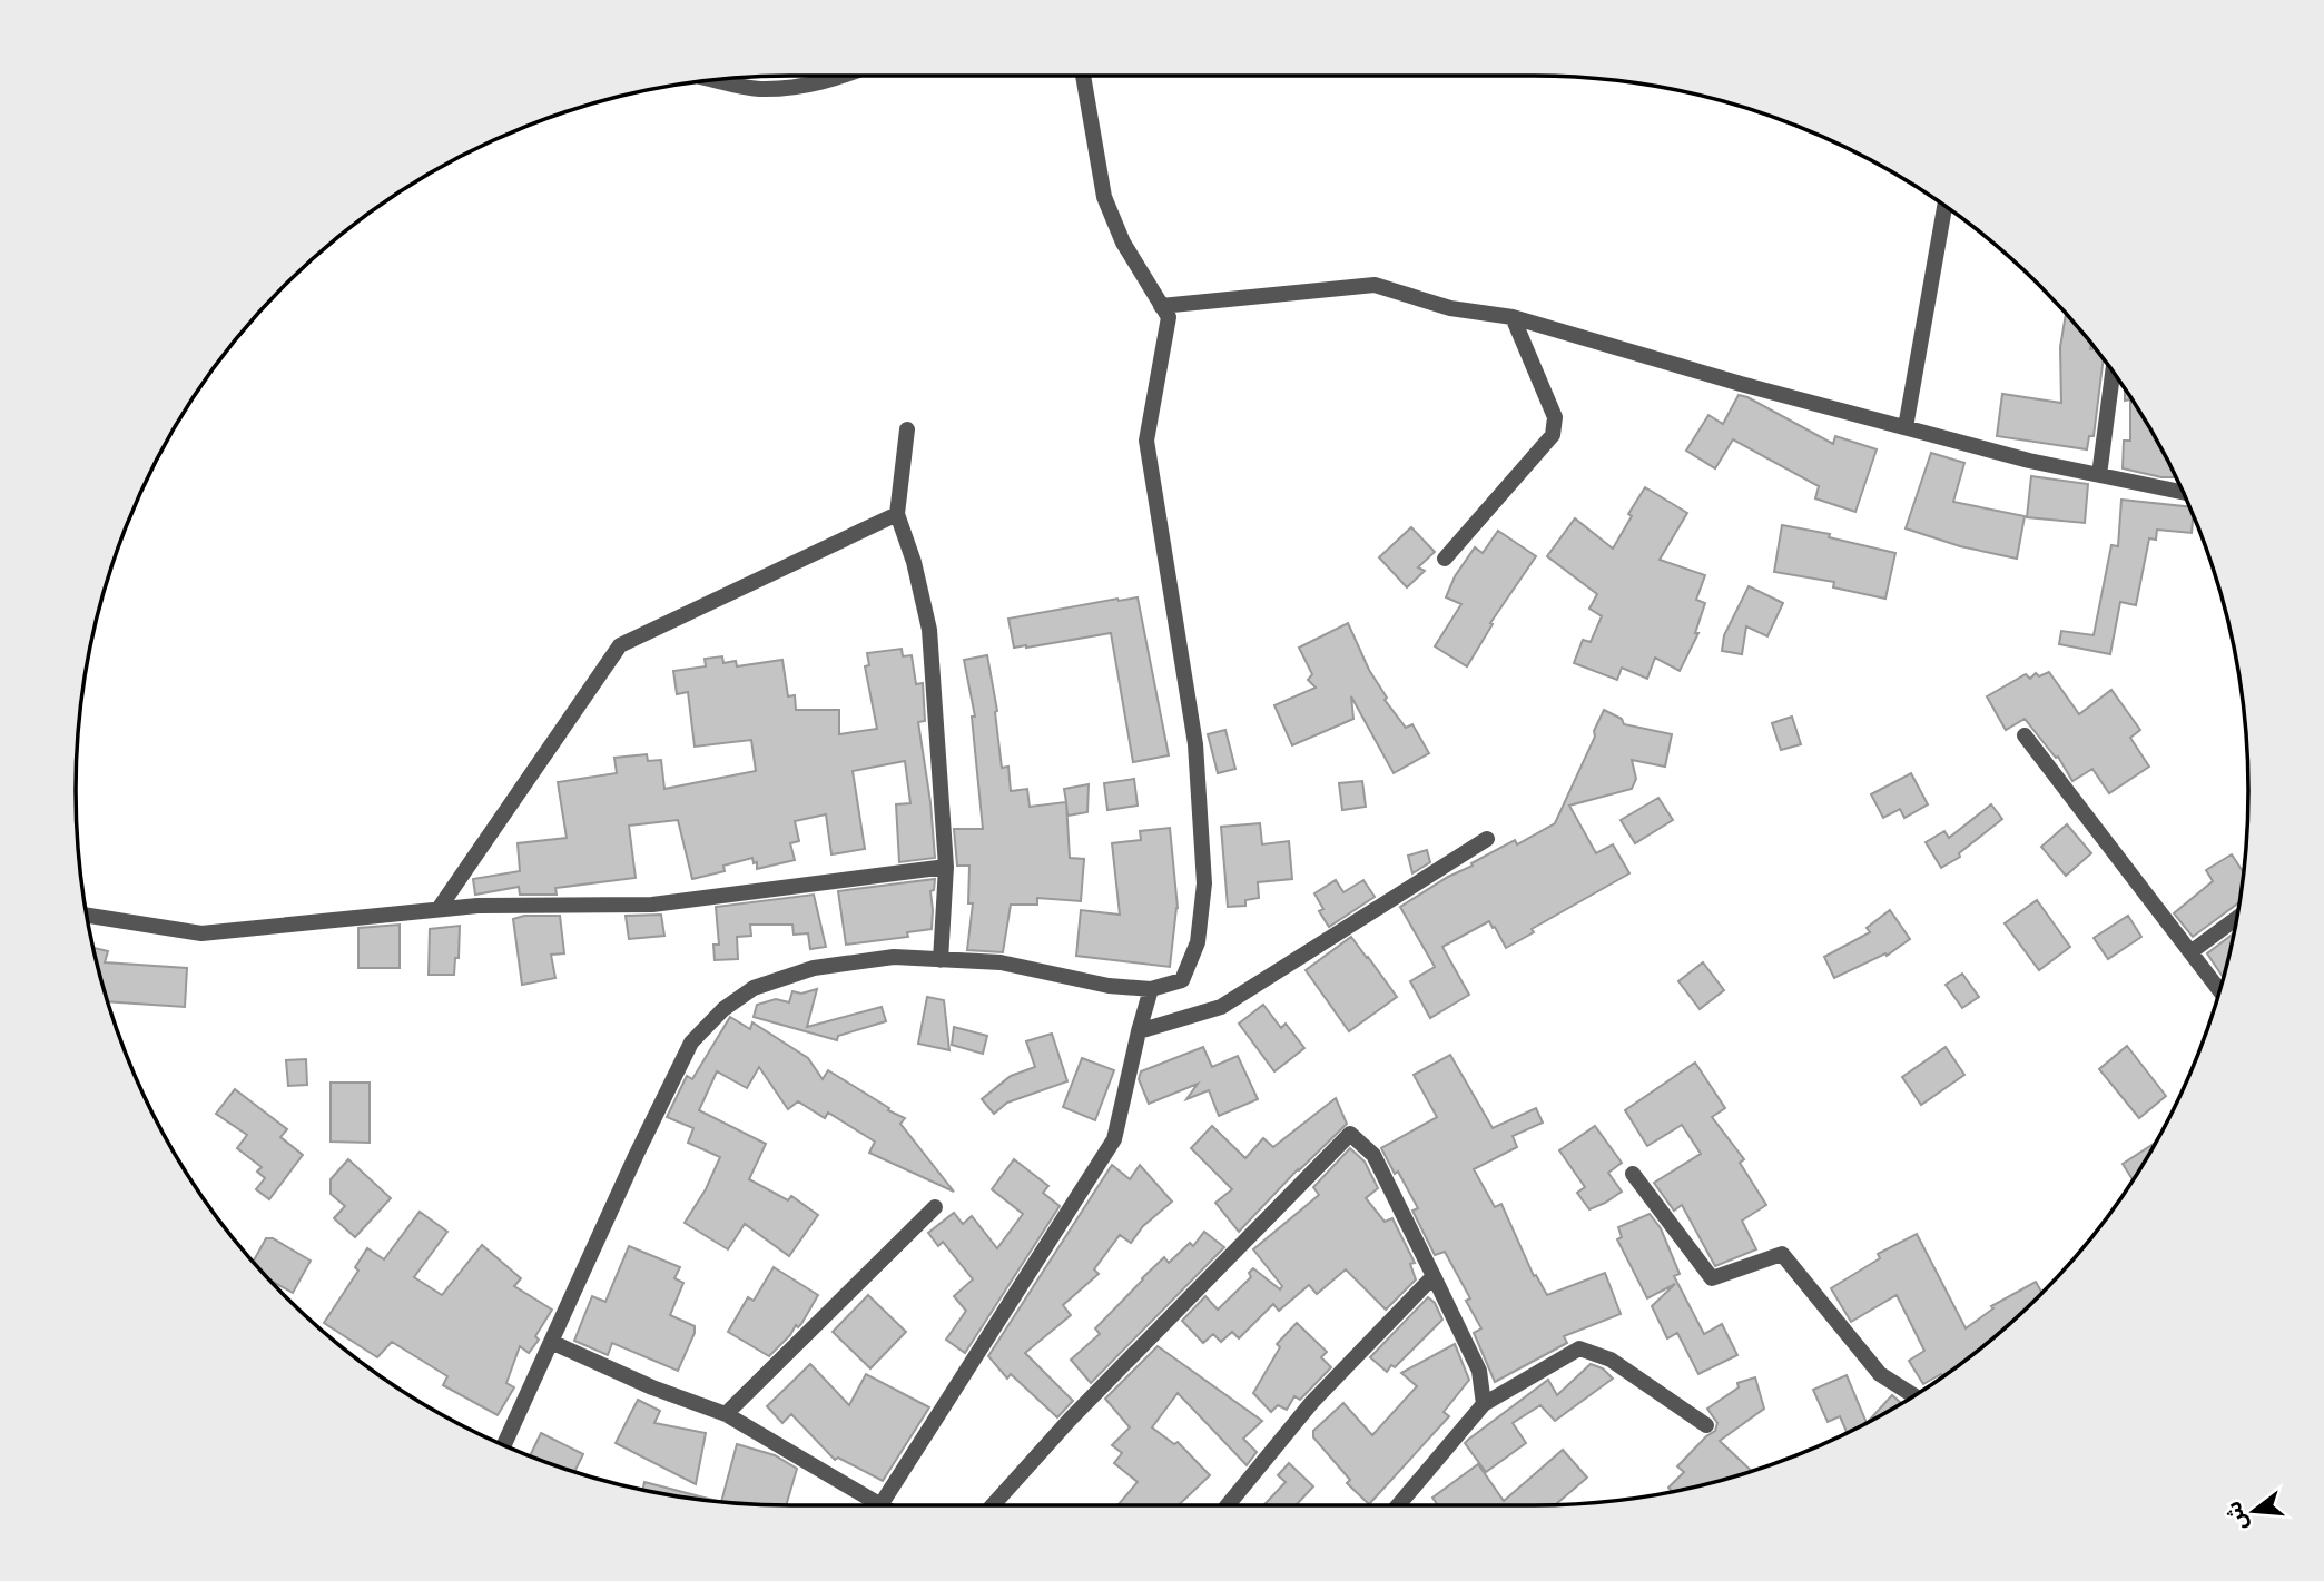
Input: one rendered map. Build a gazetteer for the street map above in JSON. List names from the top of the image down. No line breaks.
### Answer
{"north":"left"}
